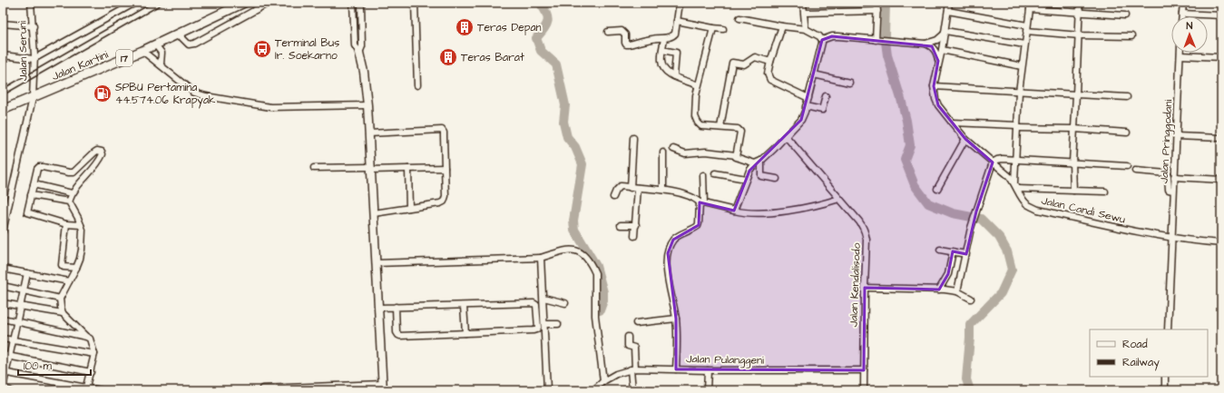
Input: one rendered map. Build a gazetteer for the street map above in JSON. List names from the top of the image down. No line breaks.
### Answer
{"streets":{"highway":["17","Jalan Kartini"],"street":["Jalan Seruni","Jalan Pringgodani","Jalan Candi Sewu","Jalan Kendalisodo","Jalan Pulanggeni"]},"crossings":[["Jalan Seruni","Jalan Kartini"],["Jalan Pringgodani","Jalan Candi Sewu"],["Jalan Kendalisodo","Jalan Pulanggeni"]],"places":{"building":["Teras Depan","Teras Barat"],"bus stop":["Terminal Bus Ir. Soekarno"],"fuel station":["SPBU Pertamina 44.574.06 Krapyak"]},"legend":["Road","Railway"],"scale_bar":"100 m","north":"top"}
